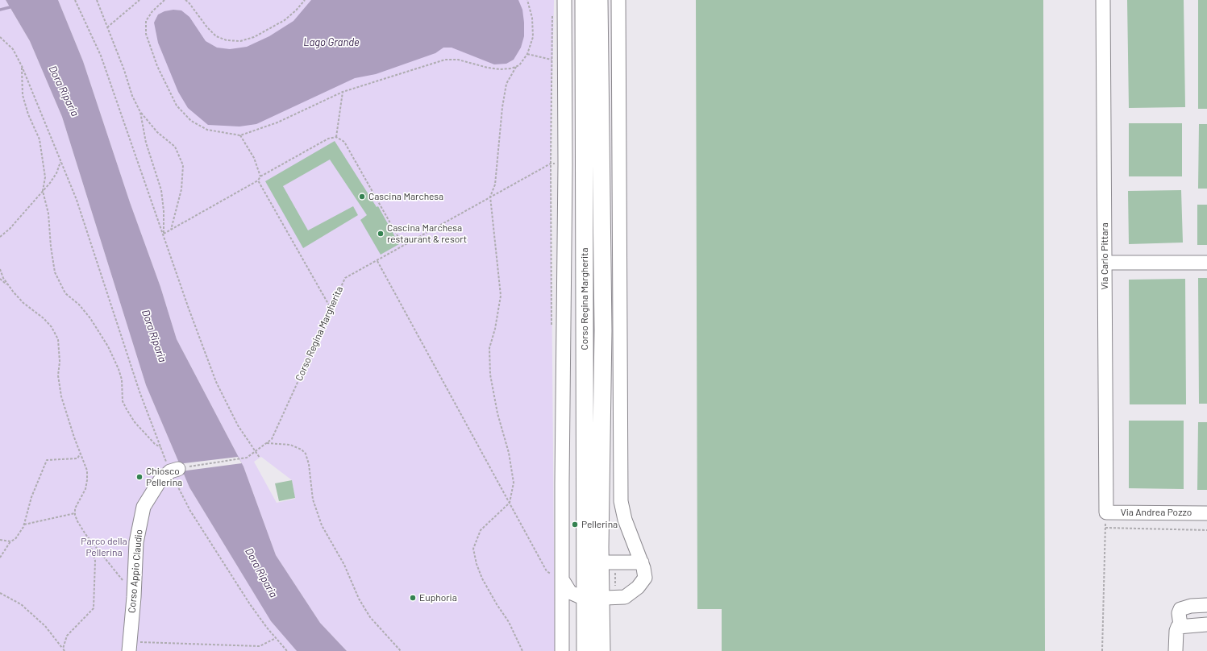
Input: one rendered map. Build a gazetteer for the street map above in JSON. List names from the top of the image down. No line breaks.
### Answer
{"streets":{"main road":["Corso Regina Margherita"],"street":["Via Carlo Pittara","Via Andrea Pozzo","Corso Appio Claudio"]},"crossings":[["Via Carlo Pittara","Via Andrea Pozzo"],["Corso Regina Margherita","Corso Appio Claudio"]],"water":["Lago Grande","Dora Riparia"],"parks":["Parco della Pellerina"],"places":["Cascina Marchesa","Cascina Marchesa restaurant & resort","Chiosco Pellerina","Pellerina","Euphoria"]}
